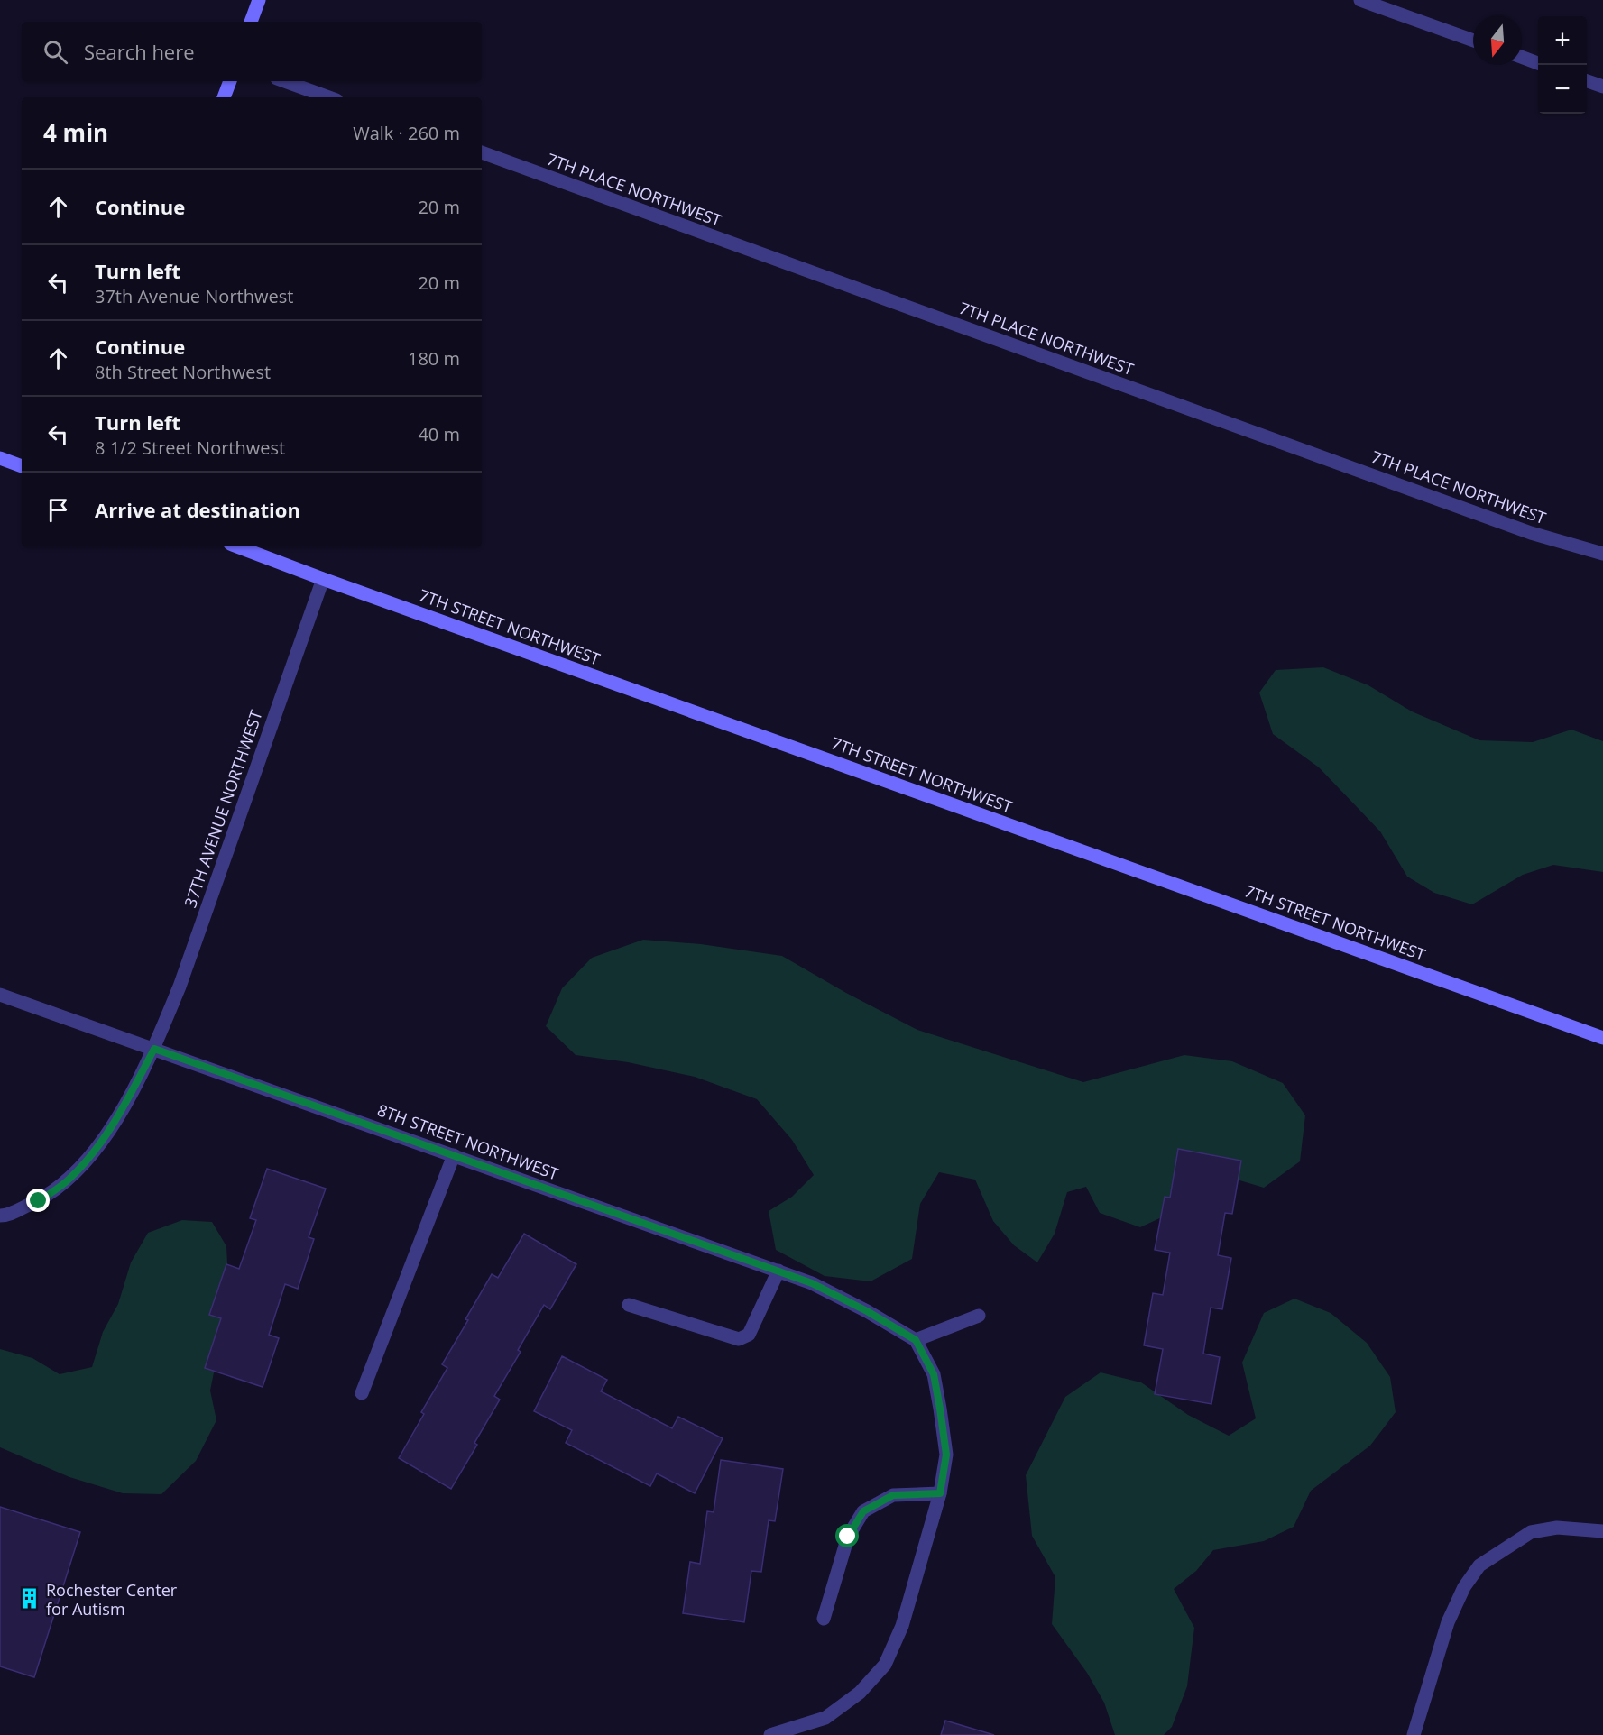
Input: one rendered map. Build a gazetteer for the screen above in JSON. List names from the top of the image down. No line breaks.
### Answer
{"streets":{"street":["7TH PLACE NORTHWEST","7TH STREET NORTHWEST","37TH AVENUE NORTHWEST","8TH STREET NORTHWEST"]},"crossings":[["7TH STREET NORTHWEST","37TH AVENUE NORTHWEST"],["37TH AVENUE NORTHWEST","8TH STREET NORTHWEST"]],"places":{"building":["Rochester Center for Autism"]},"north":"bottom","page":{"map_buttons":["+","−"],"search":"Search here","heading":["4 min","Walk · 260 m"],"list":[["Continue","20 m"],["Turn left","37th Avenue Northwest","20 m"],["Continue","8th Street Northwest","180 m"],["Turn left","8 1/2 Street Northwest","40 m"],"Arrive at destination"]}}
